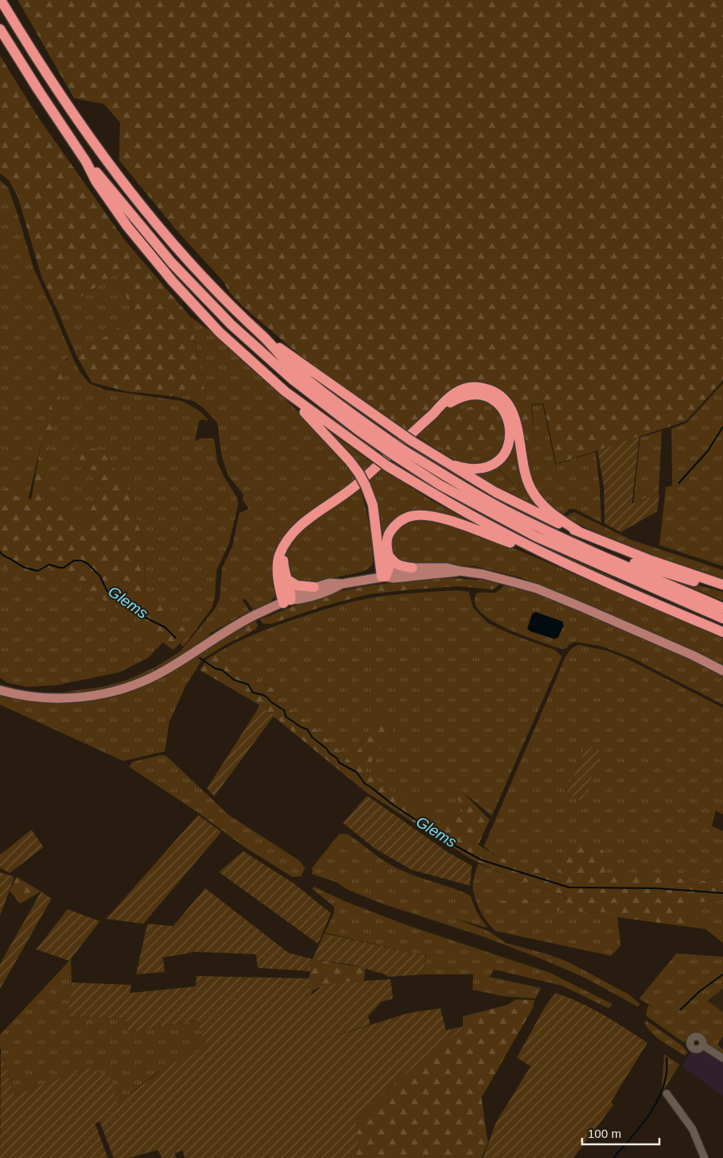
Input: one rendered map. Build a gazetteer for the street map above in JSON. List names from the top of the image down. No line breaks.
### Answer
{"water":["Glems"],"scale_bar":"100 m"}
